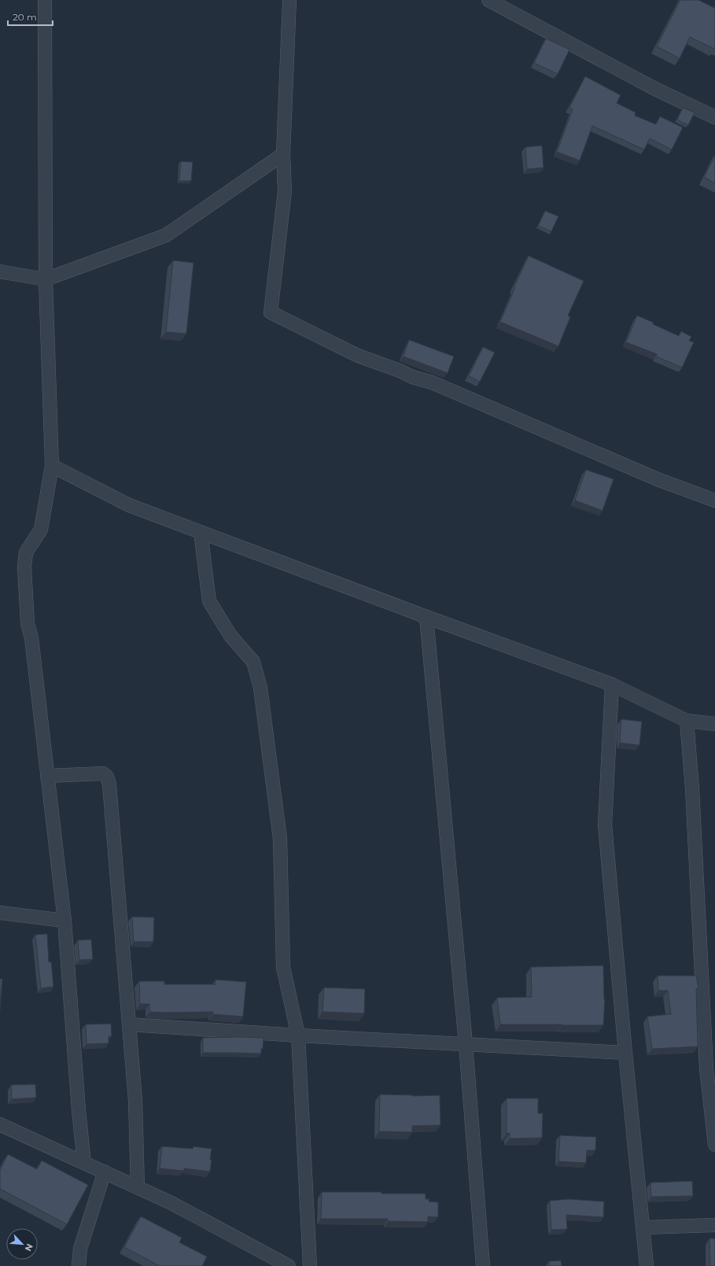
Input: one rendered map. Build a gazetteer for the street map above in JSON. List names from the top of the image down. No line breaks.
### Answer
{"scale_bar":"20 m","north":"bottom right"}
